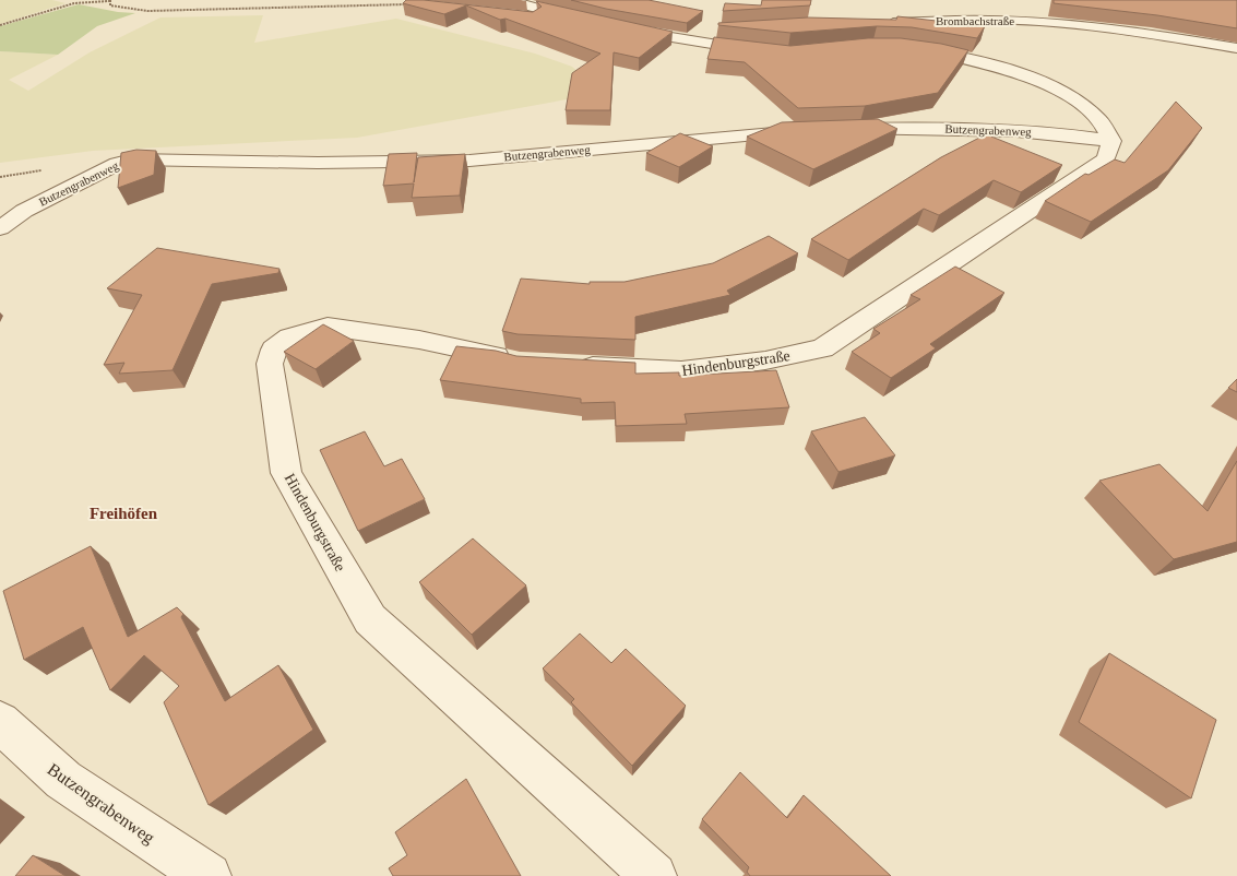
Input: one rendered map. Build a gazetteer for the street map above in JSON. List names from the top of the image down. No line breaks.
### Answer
{"streets":{"street":["Brombachstraße","Butzengrabenweg","Hindenburgstraße"]},"crossings":[["Brombachstraße","Butzengrabenweg"],["Brombachstraße","Hindenburgstraße"],["Butzengrabenweg","Hindenburgstraße"]],"districts":["Freihöfen"]}
